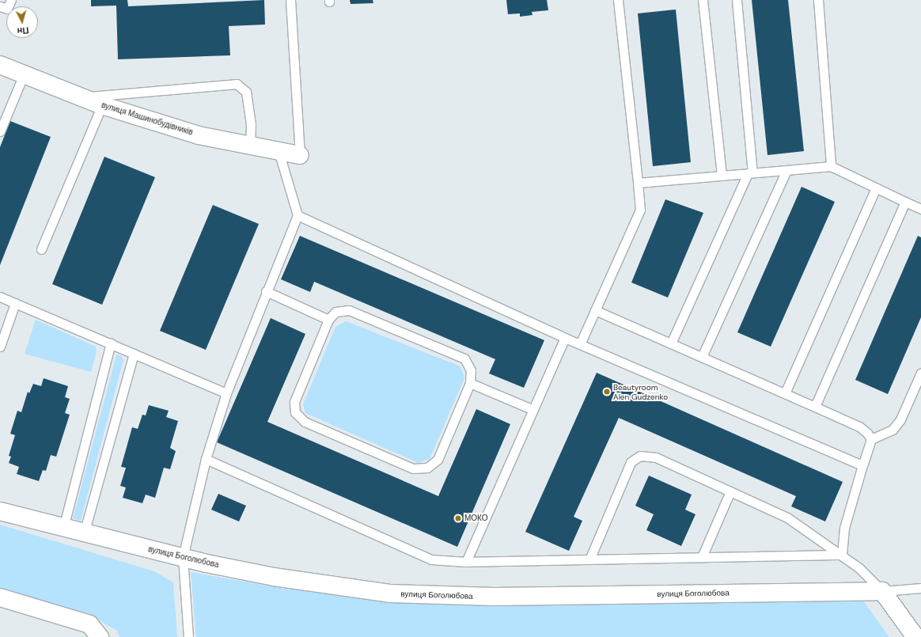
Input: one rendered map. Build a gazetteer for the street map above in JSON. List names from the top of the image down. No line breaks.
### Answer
{"streets":{"street":["вулиця Машинобудівників","вулиця Боголюбова"]},"places":["Beautyroom Alen Gudzenko","МОКО"],"north":"bottom"}
